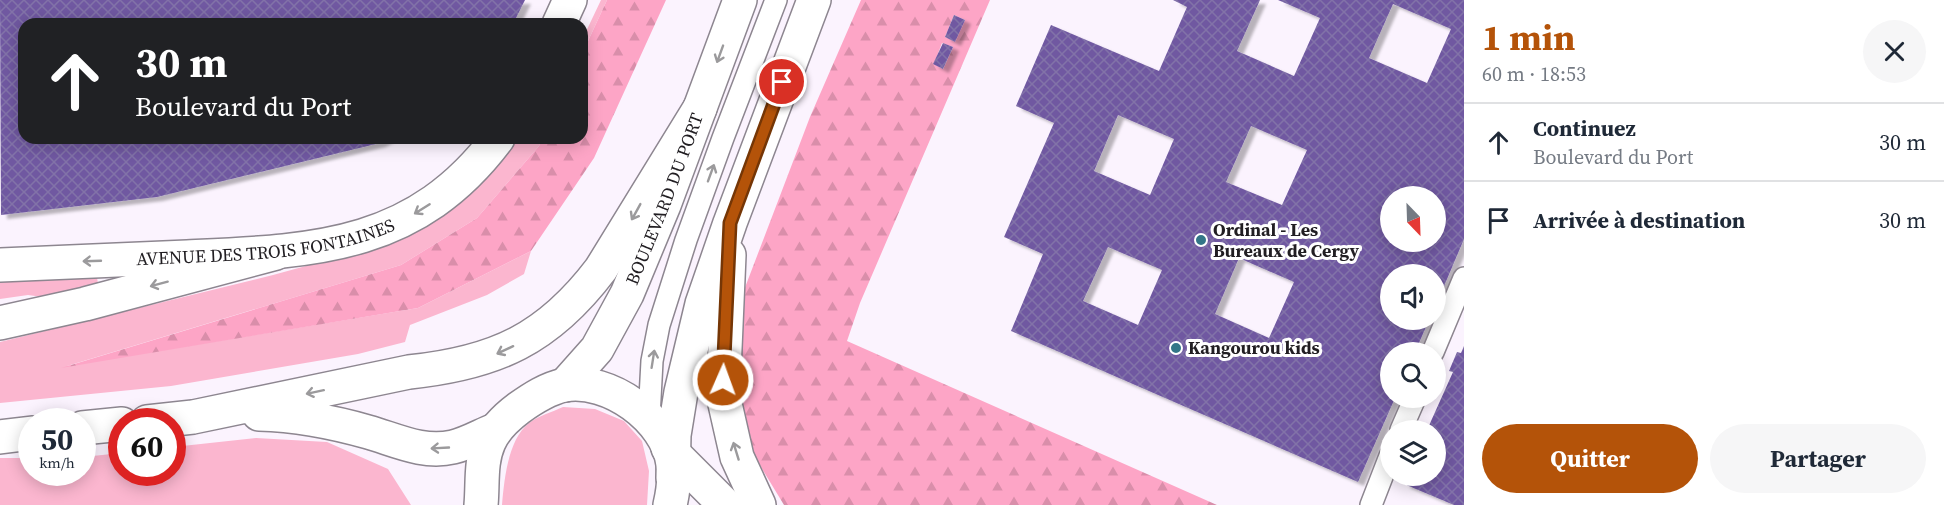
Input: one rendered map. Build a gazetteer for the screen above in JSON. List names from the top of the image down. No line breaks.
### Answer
{"streets":{"main road":["BOULEVARD DU PORT","AVENUE DES TROIS FONTAINES"]},"places":["Ordinal - Les Bureaux de Cergy","Kangourou kids"],"north":"bottom right","page":{"heading":["1 min","60 m · 18:53"],"turn":["30 m","Boulevard du Port"],"list":[{"name":"Continuez","note":"Boulevard du Port","value":"30 m"},{"name":"Arrivée à destination","value":"30 m"}],"speed":"50 km/h","limit":"60","buttons":["Quitter","Partager"]}}
